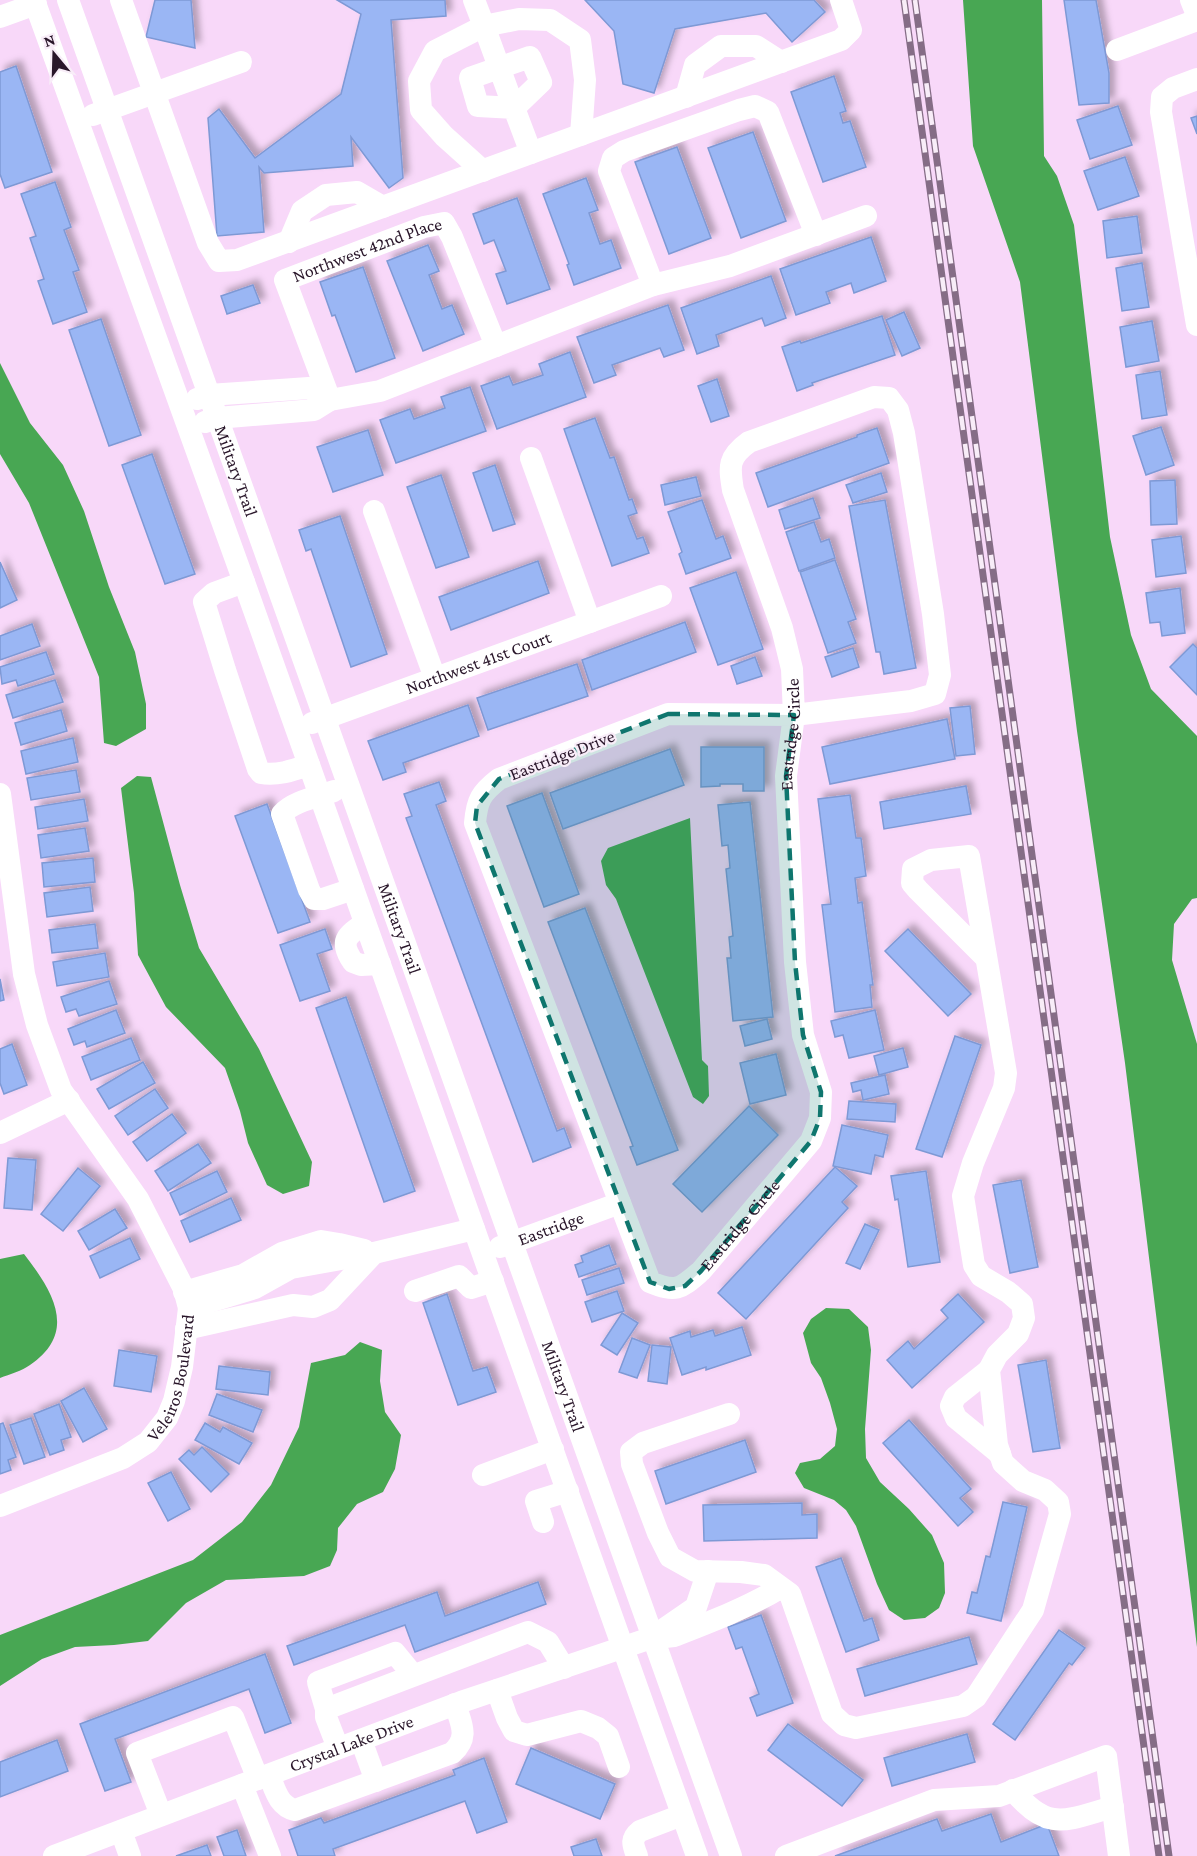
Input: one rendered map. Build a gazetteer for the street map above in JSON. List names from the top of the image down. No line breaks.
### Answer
{"streets":{"street":["Northwest 42nd Place","Military Trail","Northwest 41st Court","Eastridge Circle","Eastridge Drive","Eastridge","Veleiros Boulevard","Crystal Lake Drive"]},"crossings":[["Military Trail","Northwest 41st Court"],["Military Trail","Eastridge"],["Military Trail","Veleiros Boulevard"],["Military Trail","Crystal Lake Drive"],["Eastridge Circle","Eastridge Drive"],["Eastridge Circle","Eastridge"],["Eastridge Drive","Eastridge"]],"north":"top"}
